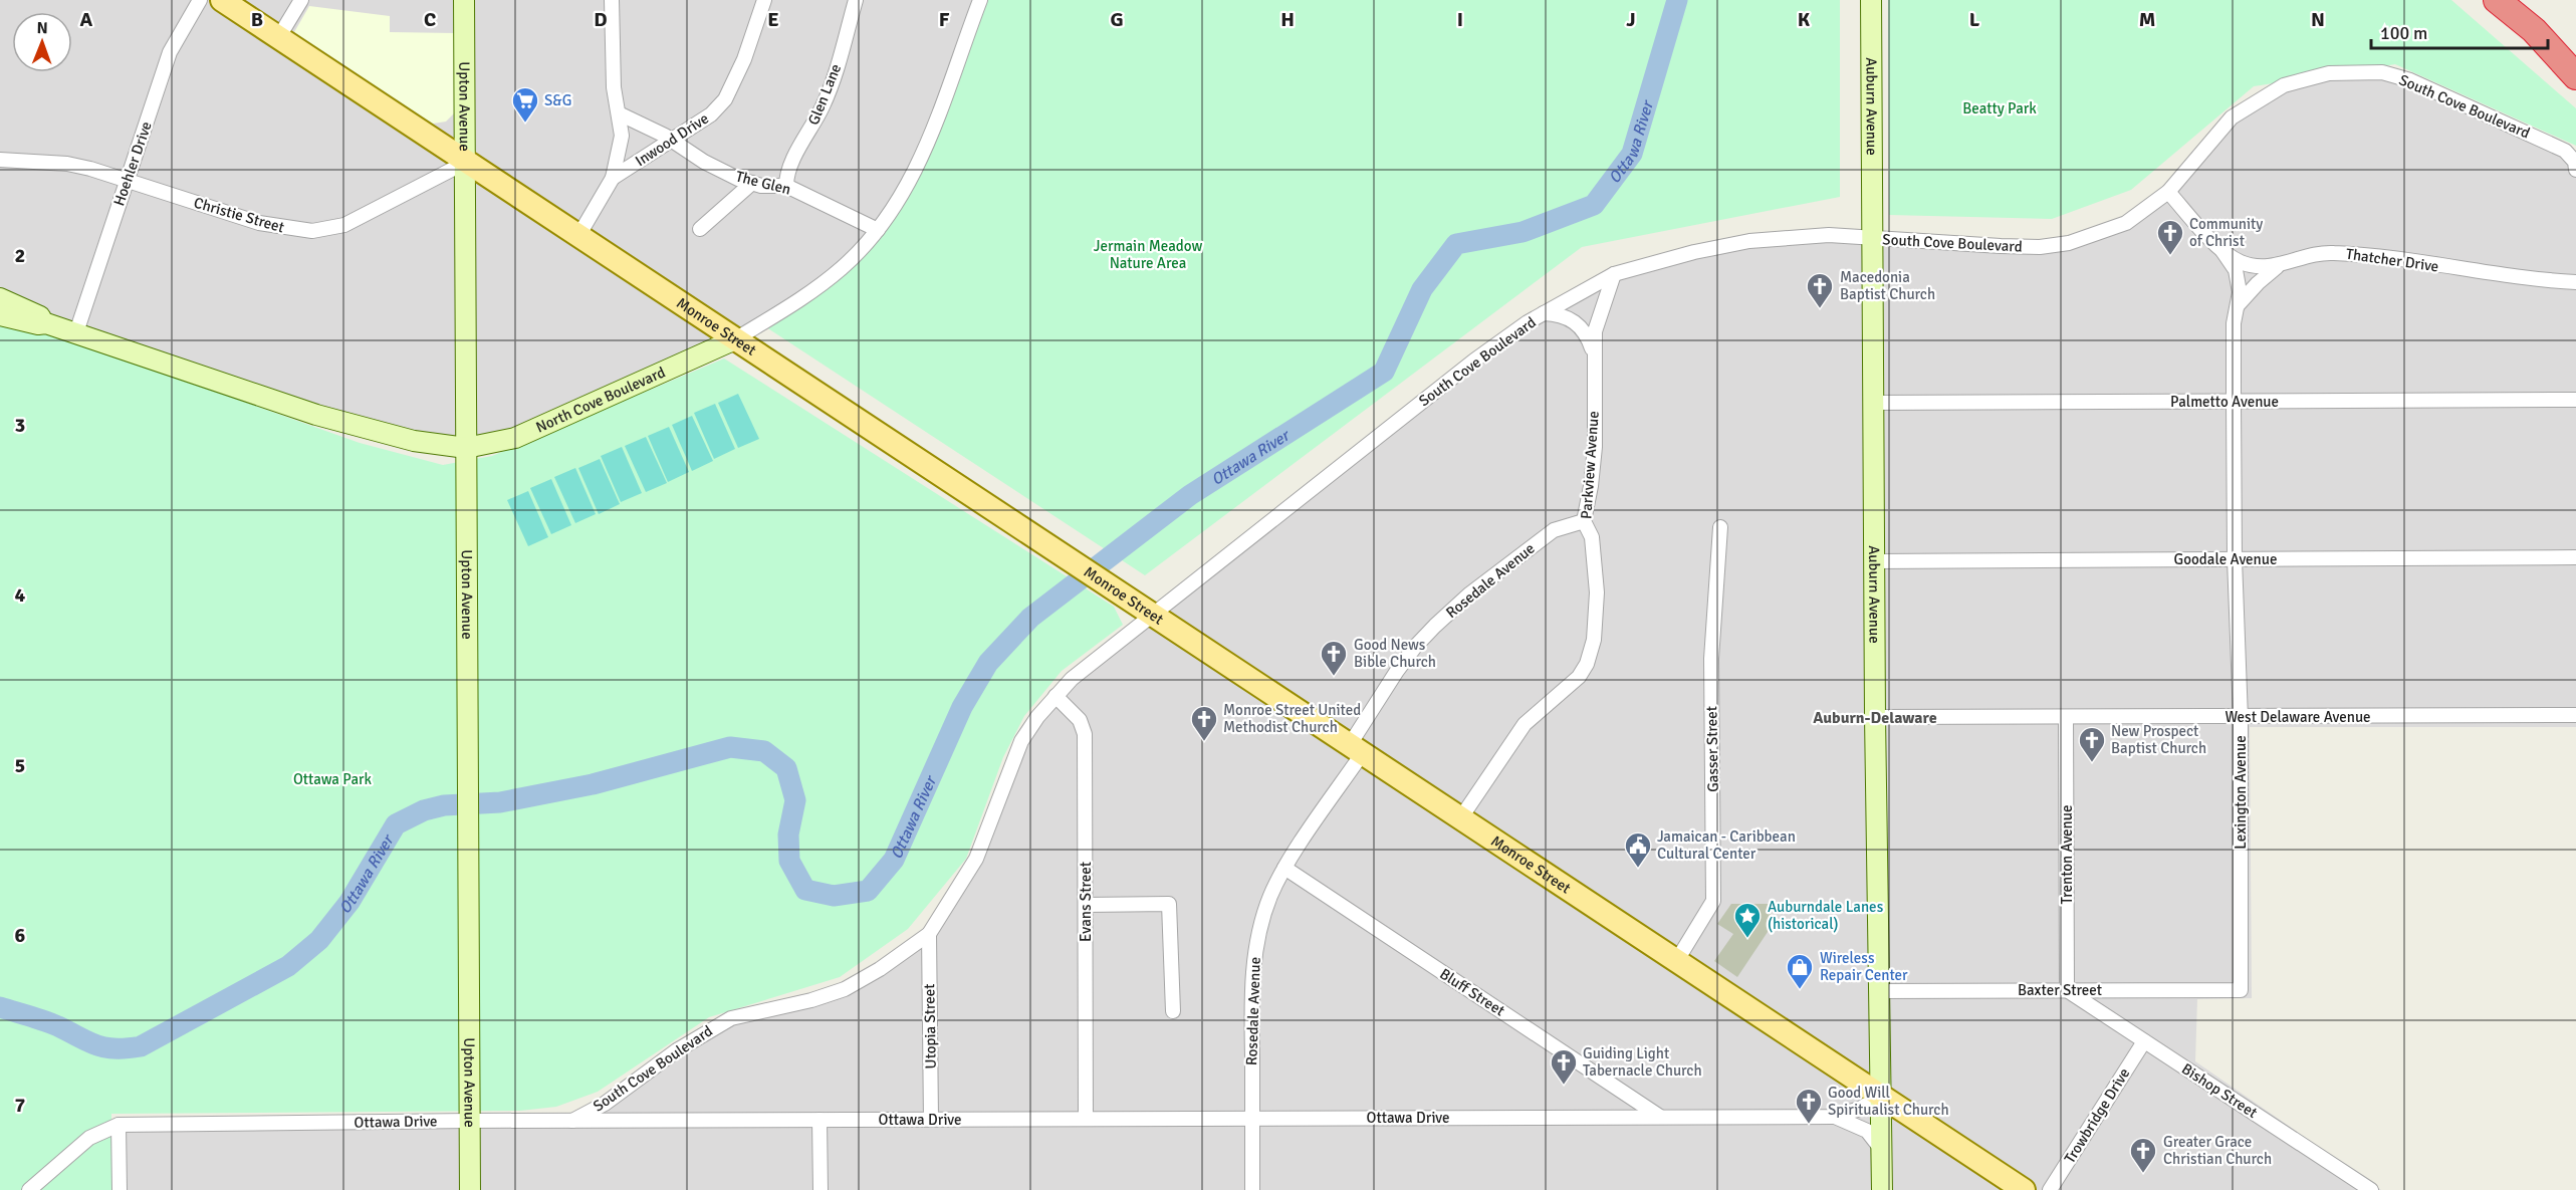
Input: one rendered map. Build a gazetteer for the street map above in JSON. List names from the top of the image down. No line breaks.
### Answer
{"streets":{"main road":["Monroe Street"],"street":["Glen Lane","South Cove Boulevard","Upton Avenue","Auburn Avenue","Inwood Drive","Hoehler Drive","The Glen","Christie Street","Thatcher Drive","North Cove Boulevard","Palmetto Avenue","Parkview Avenue","Goodale Avenue","Rosedale Avenue","West Delaware Avenue","Gasser Street","Lexington Avenue","Trenton Avenue","Evans Street","Baxter Street","Bluff Street","Utopia Street","Bishop Street","Trowbridge Drive","Ottawa Drive"]},"crossings":[["Glen Lane","The Glen"],["South Cove Boulevard","Auburn Avenue"],["South Cove Boulevard","Thatcher Drive"],["South Cove Boulevard","Monroe Street"],["South Cove Boulevard","Parkview Avenue"],["South Cove Boulevard","Evans Street"],["South Cove Boulevard","Utopia Street"],["South Cove Boulevard","Ottawa Drive"],["Upton Avenue","Christie Street"],["Upton Avenue","Monroe Street"],["Upton Avenue","North Cove Boulevard"],["Upton Avenue","Ottawa Drive"],["Auburn Avenue","Monroe Street"],["Auburn Avenue","Palmetto Avenue"],["Auburn Avenue","Goodale Avenue"],["Auburn Avenue","West Delaware Avenue"],["Auburn Avenue","Baxter Street"],["Auburn Avenue","Ottawa Drive"],["Inwood Drive","The Glen"],["Inwood Drive","Monroe Street"],["Hoehler Drive","Christie Street"],["Hoehler Drive","North Cove Boulevard"],["The Glen","North Cove Boulevard"],["Christie Street","Monroe Street"],["Thatcher Drive","Lexington Avenue"],["Monroe Street","North Cove Boulevard"],["Monroe Street","Parkview Avenue"],["Monroe Street","Rosedale Avenue"],["Monroe Street","Gasser Street"],["Monroe Street","Ottawa Drive"],["Palmetto Avenue","Lexington Avenue"],["Parkview Avenue","Rosedale Avenue"],["Goodale Avenue","Lexington Avenue"],["Rosedale Avenue","Bluff Street"],["Rosedale Avenue","Ottawa Drive"],["West Delaware Avenue","Lexington Avenue"],["West Delaware Avenue","Trenton Avenue"],["Lexington Avenue","Baxter Street"],["Trenton Avenue","Baxter Street"],["Trenton Avenue","Bishop Street"],["Evans Street","Ottawa Drive"],["Baxter Street","Bishop Street"],["Bluff Street","Ottawa Drive"],["Utopia Street","Ottawa Drive"],["Bishop Street","Trowbridge Drive"]],"districts":["Auburn-Delaware"],"water":["Ottawa River"],"parks":["Beatty Park","Jermain Meadow Nature Area","Ottawa Park"],"places":{"supermarket":["S&G"],"church":["Community of Christ","Macedonia Baptist Church","Good News Bible Church","Monroe Street United Methodist Church","New Prospect Baptist Church","Guiding Light Tabernacle Church","Good Will Spiritualist Church","Greater Grace Christian Church"],"public building":["Jamaican - Caribbean Cultural Center"],"place":["Auburndale Lanes (historical)"],"shop":["Wireless Repair Center"]},"scale_bar":"100 m","north":"top","grid":{"columns":["A","B","C","D","E","F","G","H","I","J","K","L","M","N"],"rows":["2","3","4","5","6","7"]}}
